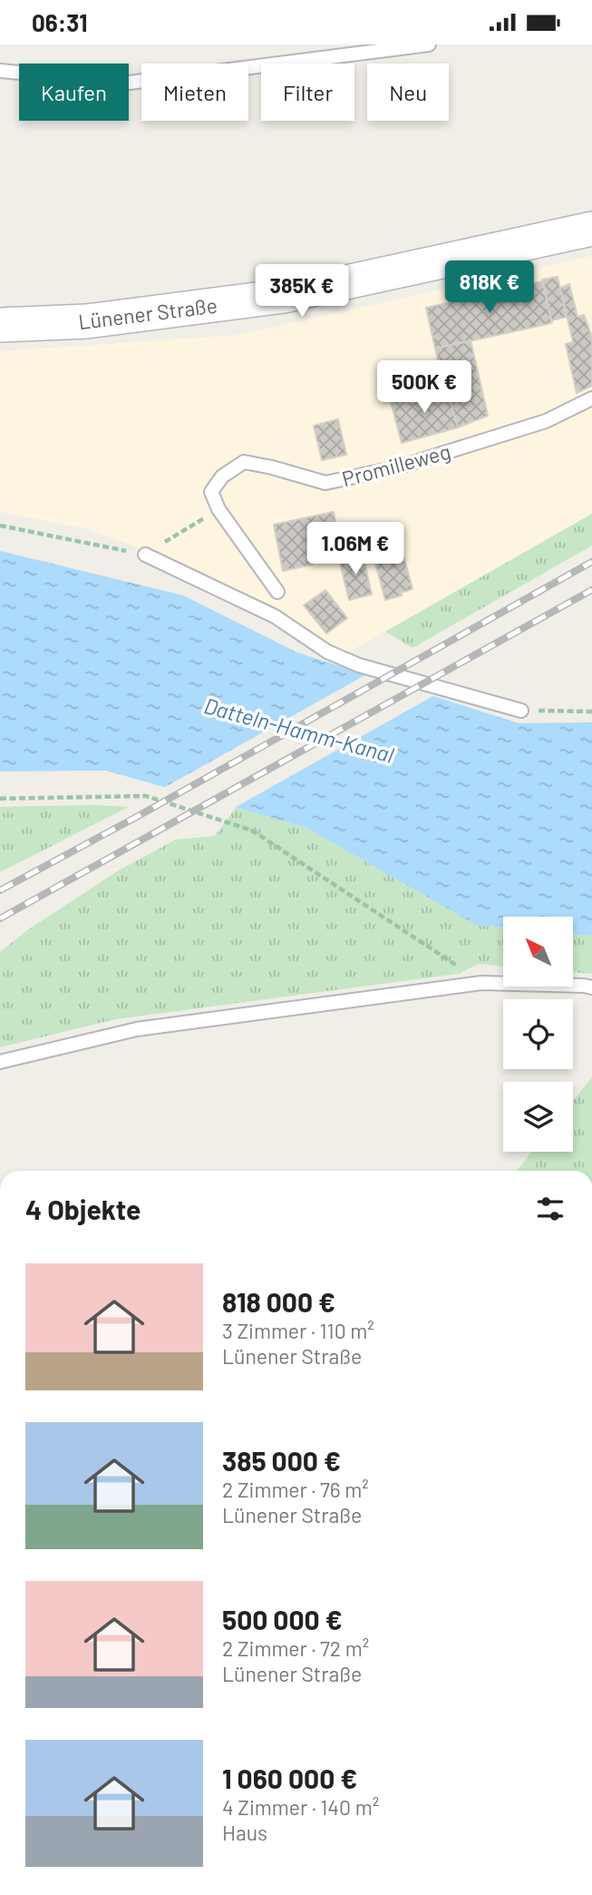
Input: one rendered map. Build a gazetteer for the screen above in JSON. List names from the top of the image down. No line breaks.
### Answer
{"streets":{"street":["Lünener Straße"],"lane":["Promilleweg"]},"water":["Datteln-Hamm-Kanal"],"north":"top left","page":{"status":"06:31","chip":["Kaufen","Mieten","Filter","Neu"],"price":["818K €","385K €","500K €","1.06M €"],"heading":"4 Objekte","list":[{"name":"818 000 €","note":"3 Zimmer · 110 m² · Lünener Straße"},{"name":"385 000 €","note":"2 Zimmer · 76 m² · Lünener Straße"},{"name":"500 000 €","note":"2 Zimmer · 72 m² · Lünener Straße"},{"name":"1 060 000 €","note":"4 Zimmer · 140 m² · Haus"}]}}
